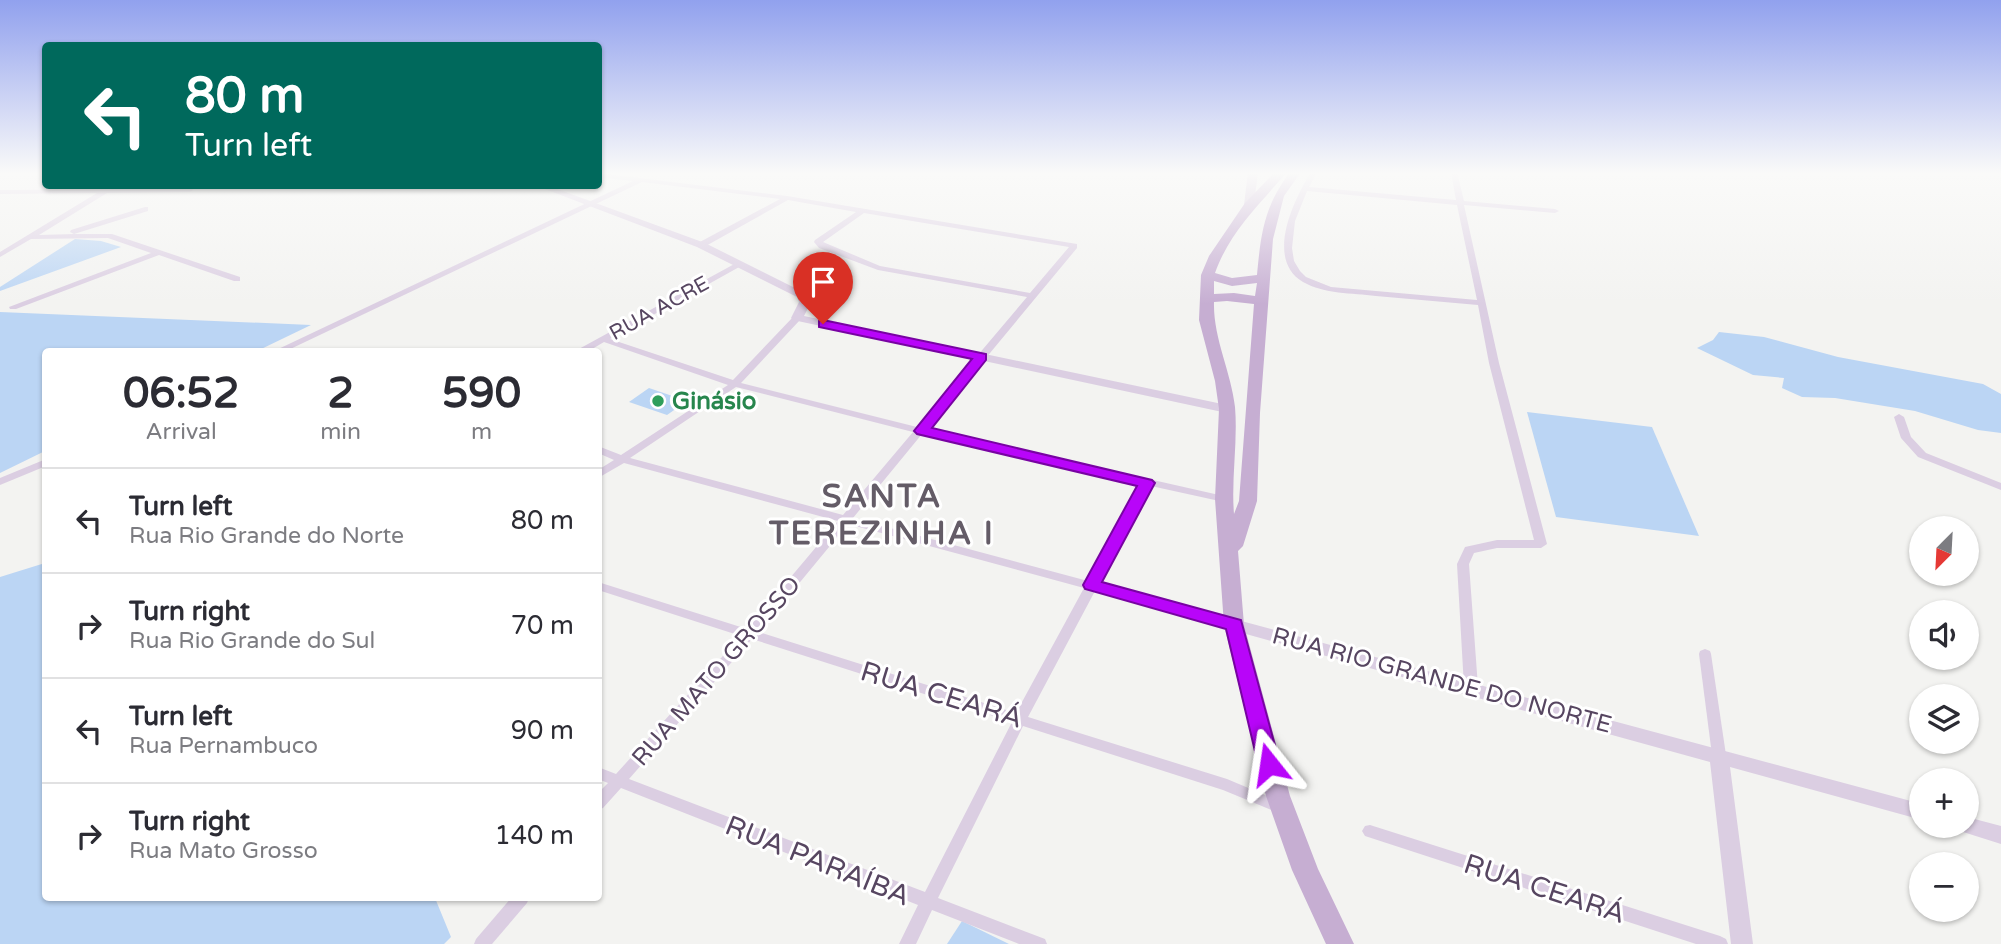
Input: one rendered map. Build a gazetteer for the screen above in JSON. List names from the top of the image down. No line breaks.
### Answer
{"streets":{"street":["RUA ACRE","RUA MATO GROSSO","RUA RIO GRANDE DO NORTE","RUA CEARÁ","RUA PARAÍBA"]},"crossings":[["RUA MATO GROSSO","RUA RIO GRANDE DO NORTE"],["RUA MATO GROSSO","RUA CEARÁ"],["RUA MATO GROSSO","RUA PARAÍBA"]],"districts":["SANTA TEREZINHA I"],"places":["Ginásio"],"north":"bottom left","page":{"turn":["80 m","Turn left"],"eta":["06:52","Arrival","2","min","590","m"],"list":[{"name":"Turn left","note":"Rua Rio Grande do Norte","value":"80 m"},{"name":"Turn right","note":"Rua Rio Grande do Sul","value":"70 m"},{"name":"Turn left","note":"Rua Pernambuco","value":"90 m"},{"name":"Turn right","note":"Rua Mato Grosso","value":"140 m"}],"map_buttons":["+","−"]}}
